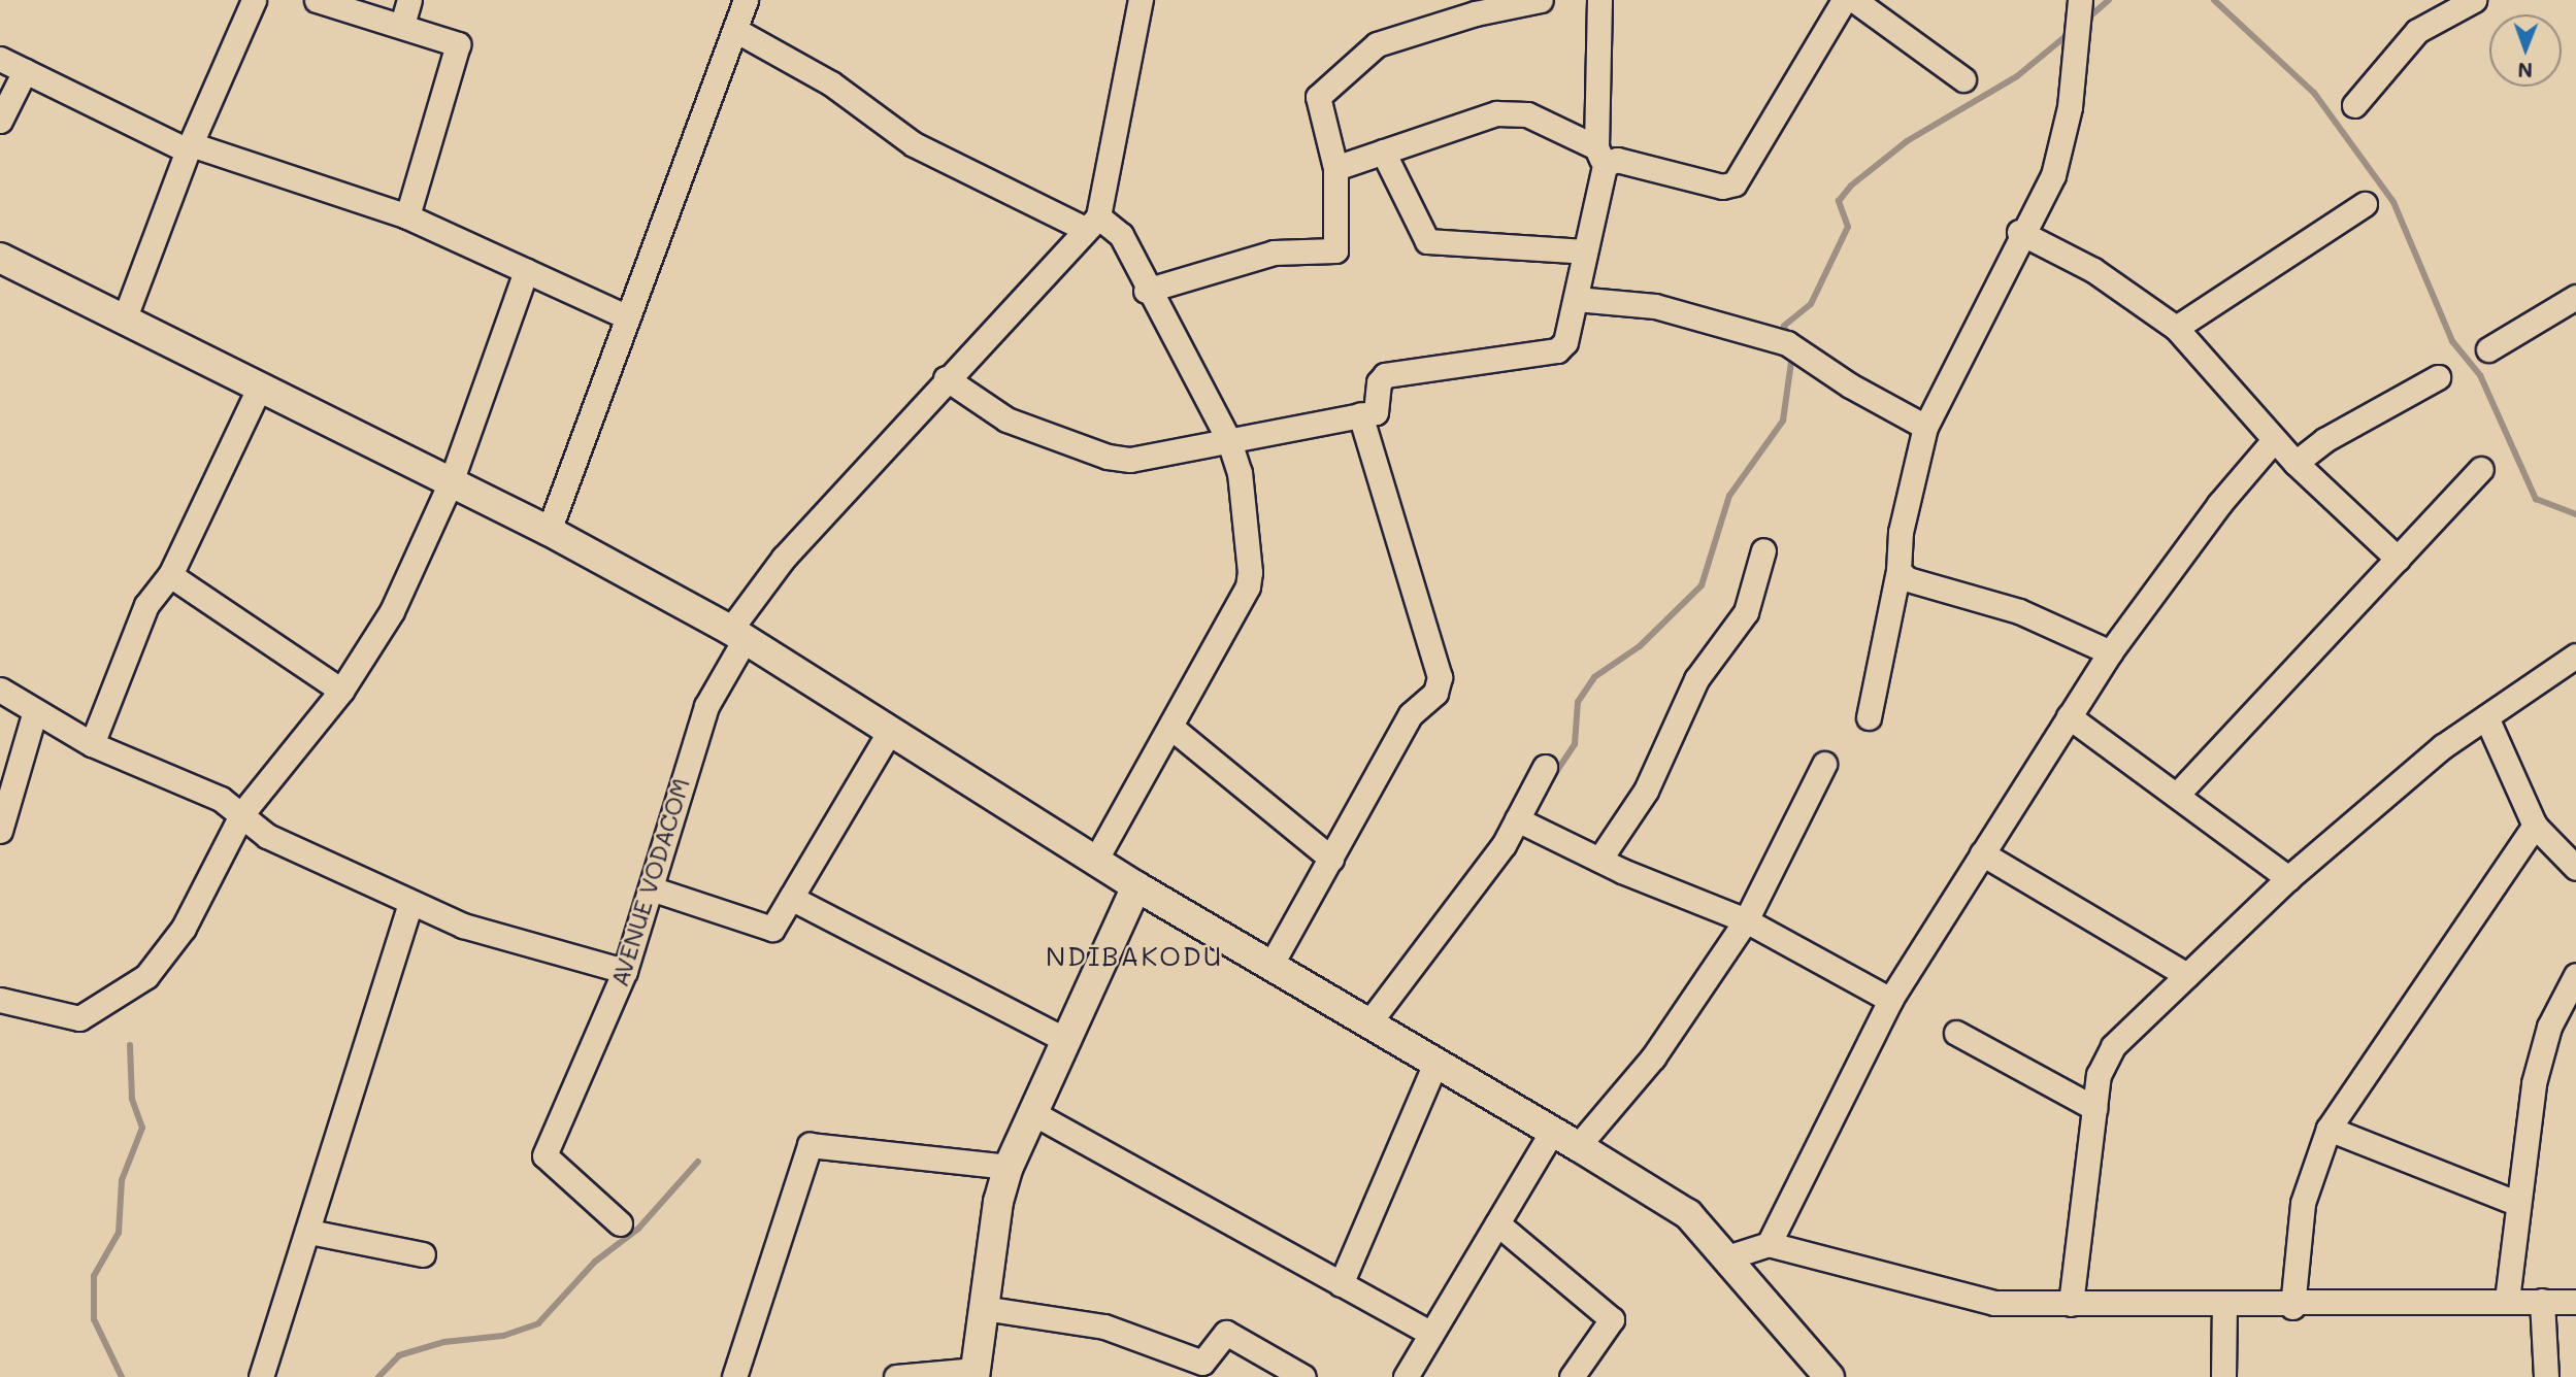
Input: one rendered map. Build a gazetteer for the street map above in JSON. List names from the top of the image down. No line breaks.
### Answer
{"streets":{"street":["AVENUE VODACOM"]},"districts":["NDIBAKODU"],"north":"bottom"}
